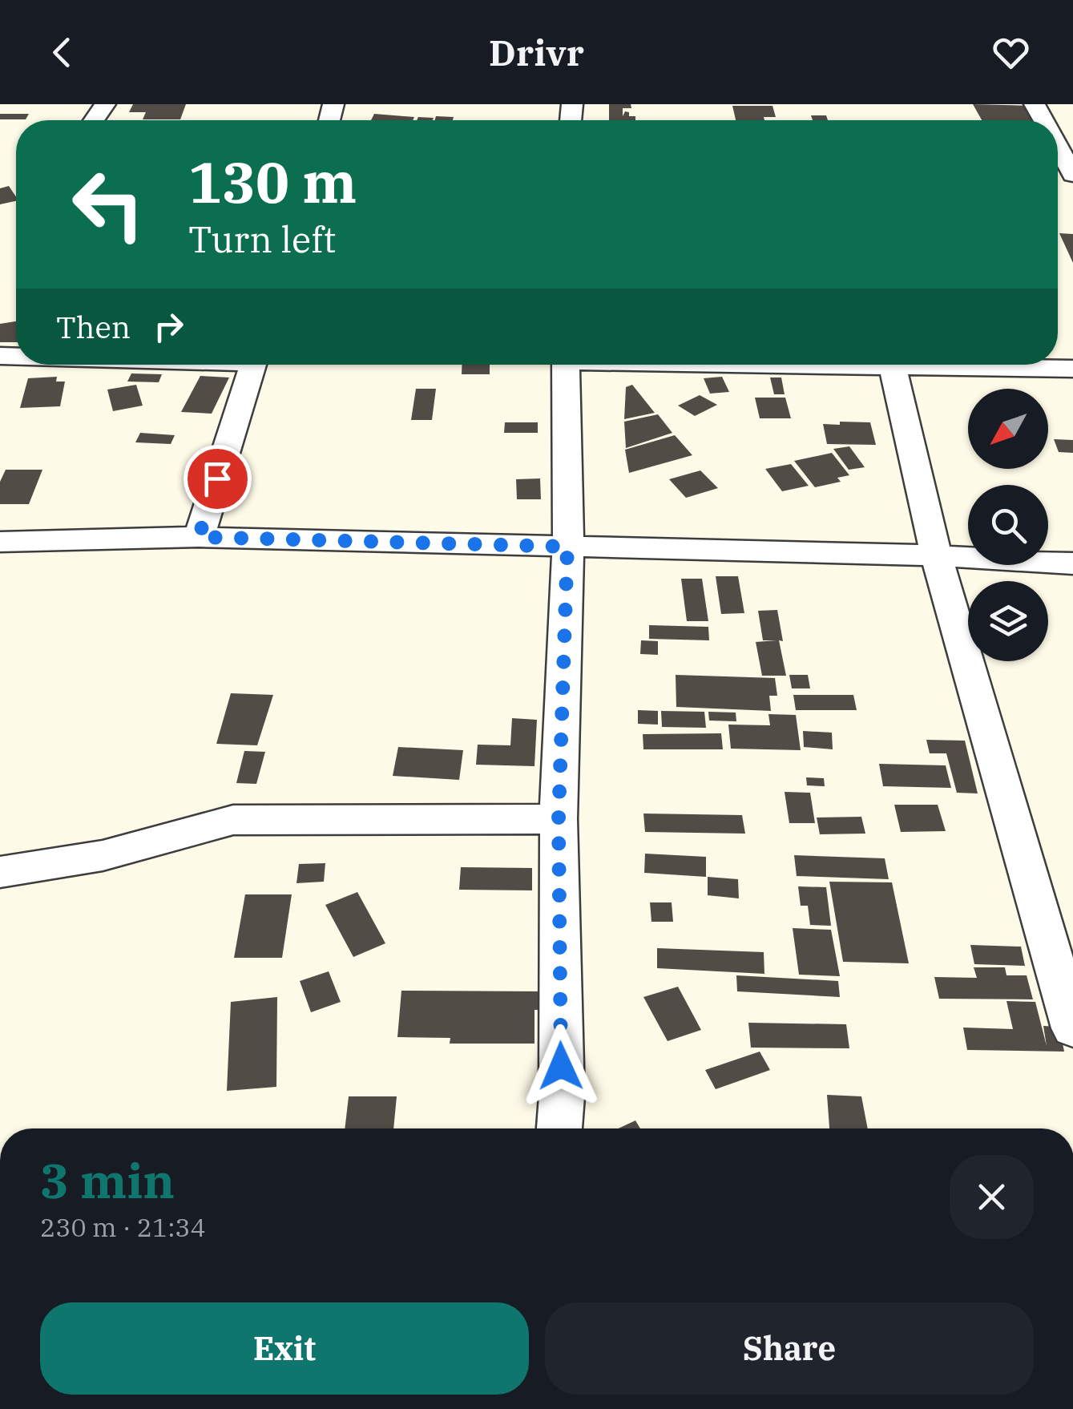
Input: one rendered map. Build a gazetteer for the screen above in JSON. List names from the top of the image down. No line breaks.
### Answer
{"north":"bottom left","page":{"header":"Drivr","turn":["130 m","Turn left"],"then":"Then","heading":["3 min","230 m · 21:34"],"buttons":["Exit","Share"]}}
